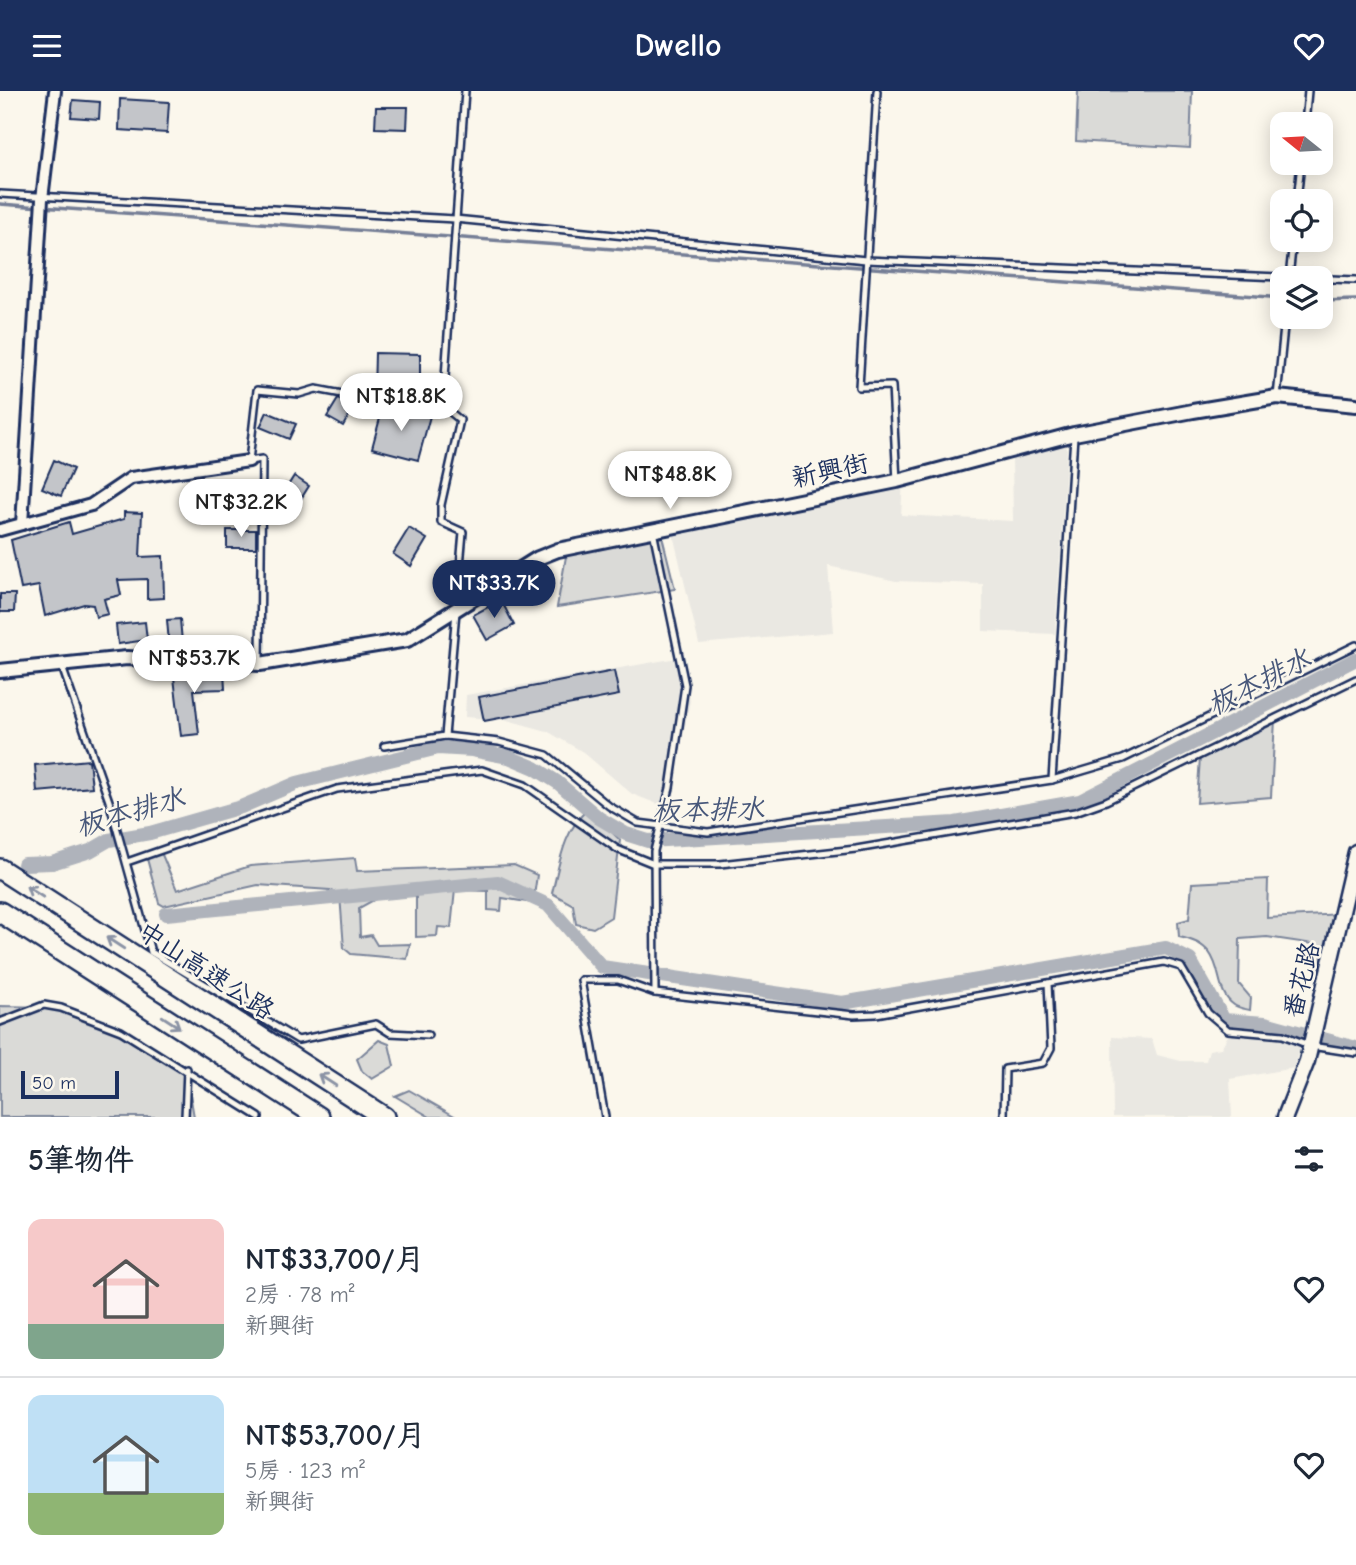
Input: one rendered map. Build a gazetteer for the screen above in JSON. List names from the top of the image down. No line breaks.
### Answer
{"streets":{"highway":["中山高速公路"],"main road":["番花路"],"street":["新興街"]},"water":["板本排水"],"scale_bar":"50 m","north":"left","page":{"header":"Dwello","price":["NT$18.8K","NT$48.8K","NT$32.2K","NT$33.7K","NT$53.7K"],"scale":"50 m","heading":"5筆物件","list":[{"name":"NT$33,700/月","note":"2房 · 78 m² · 新興街"},{"name":"NT$53,700/月","note":"5房 · 123 m² · 新興街"}]}}
